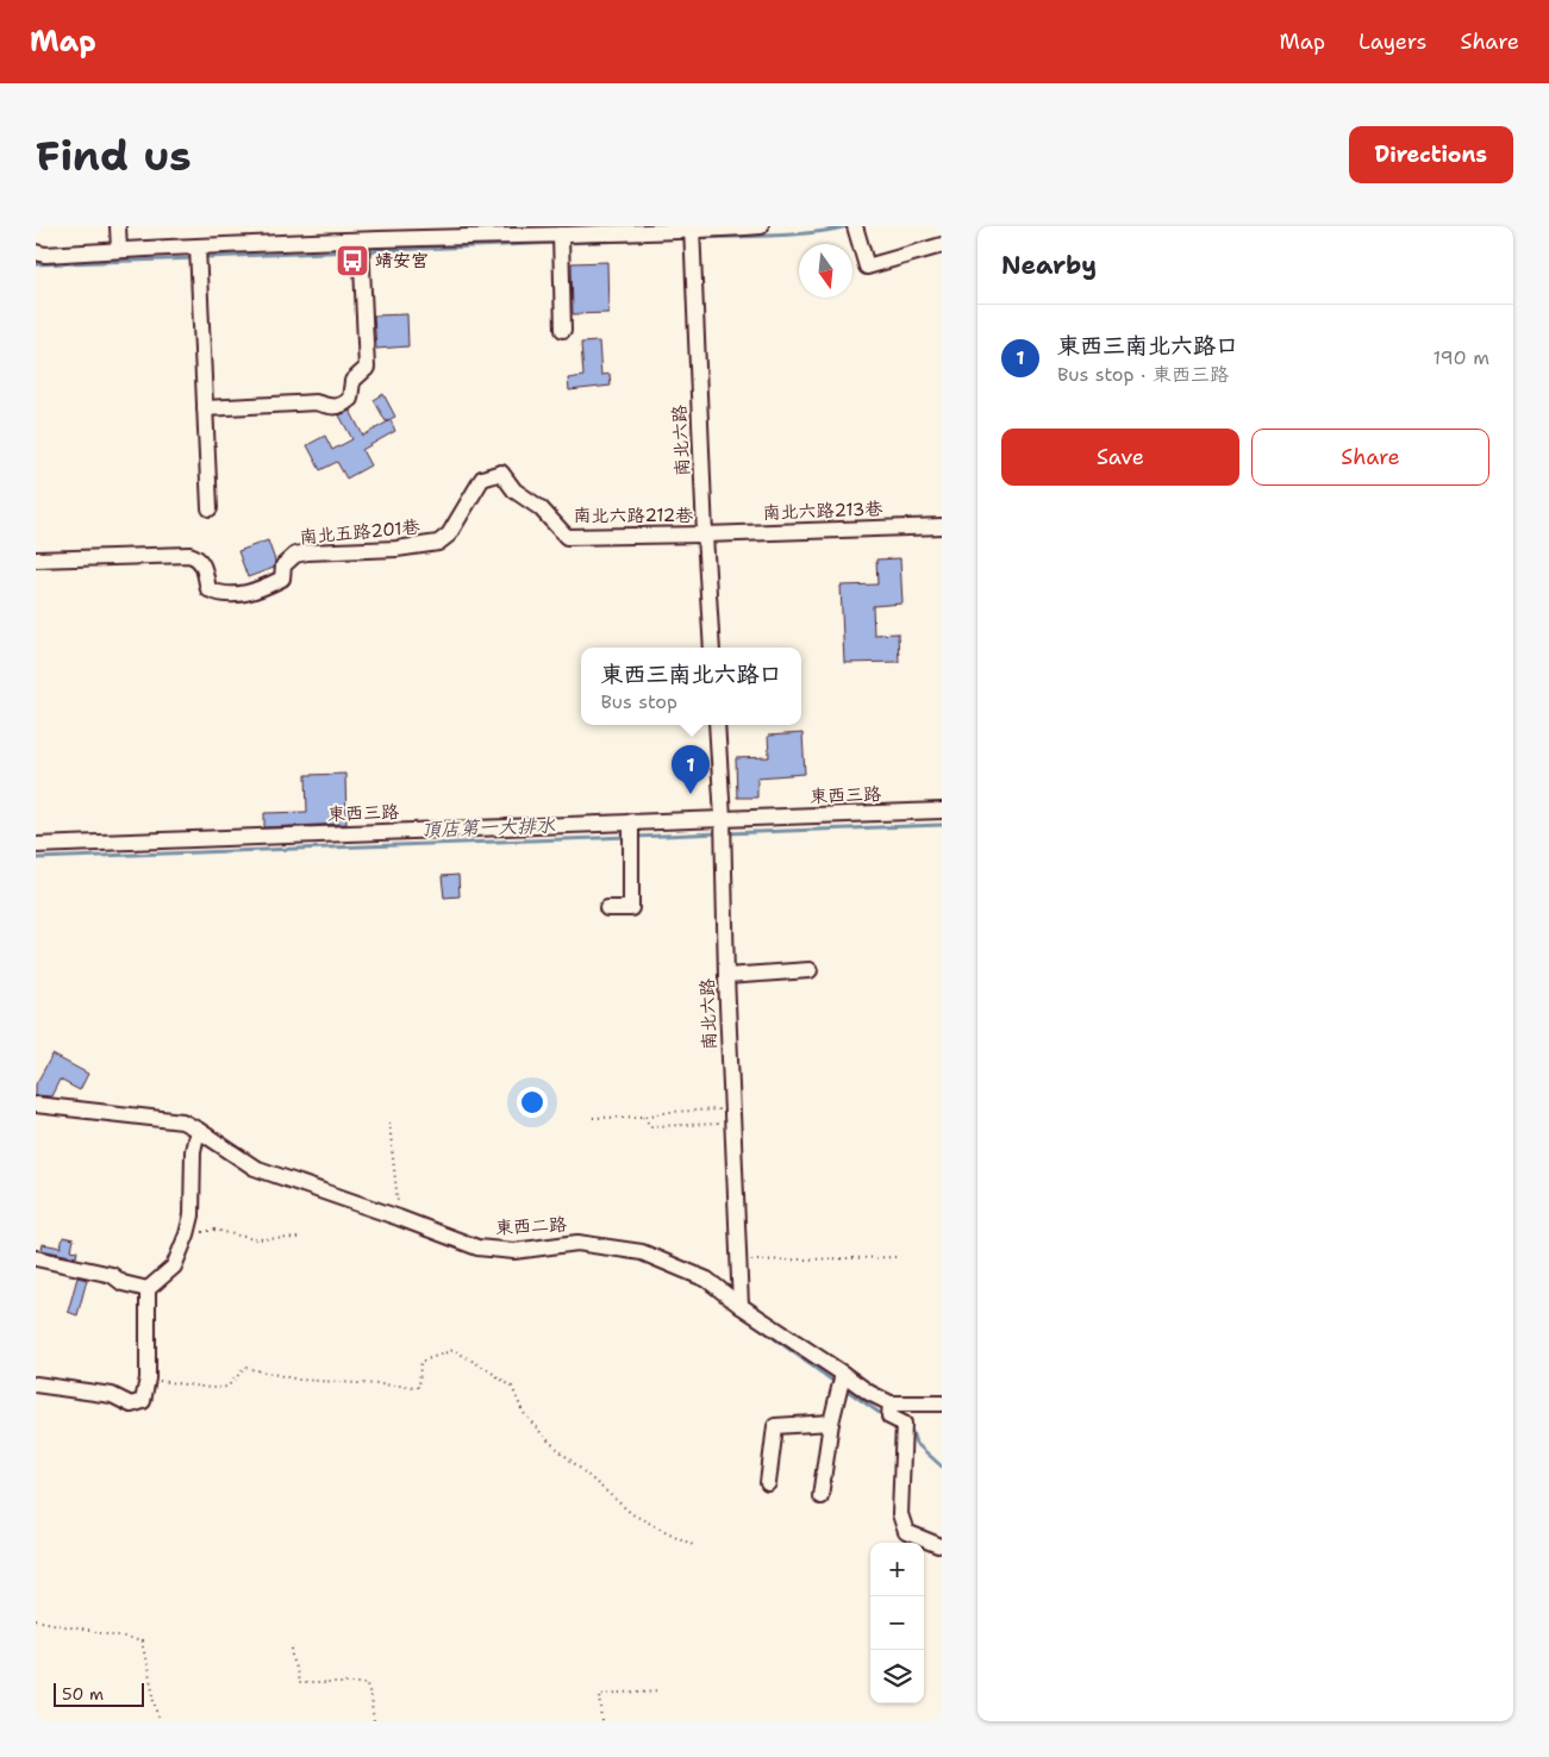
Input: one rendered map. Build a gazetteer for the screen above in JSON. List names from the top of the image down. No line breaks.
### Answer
{"streets":{"street":["南北六路","南北六路213巷","南北六路212巷","南北五路201巷","東西三路","東西二路"]},"crossings":[["南北六路","南北六路213巷"],["南北六路","南北六路212巷"],["南北六路","東西三路"],["南北六路","東西二路"],["南北六路213巷","南北六路212巷"],["南北六路212巷","南北五路201巷"]],"water":["頂店第一大排水"],"places":{"bus stop":["靖安宮"]},"scale_bar":"50 m","north":"bottom","page":{"header":"Map","nav":["Map","Layers","Share"],"buttons":["Directions",["Save","Share"]],"title":"Find us","heading":"Nearby","list":[{"mark":"1","name":"東西三南北六路口","note":"Bus stop · 東西三路","value":"190 m"}],"popup":["東西三南北六路口","Bus stop"],"pins":"1","map_buttons":["+","−"],"scale":"50 m"}}
